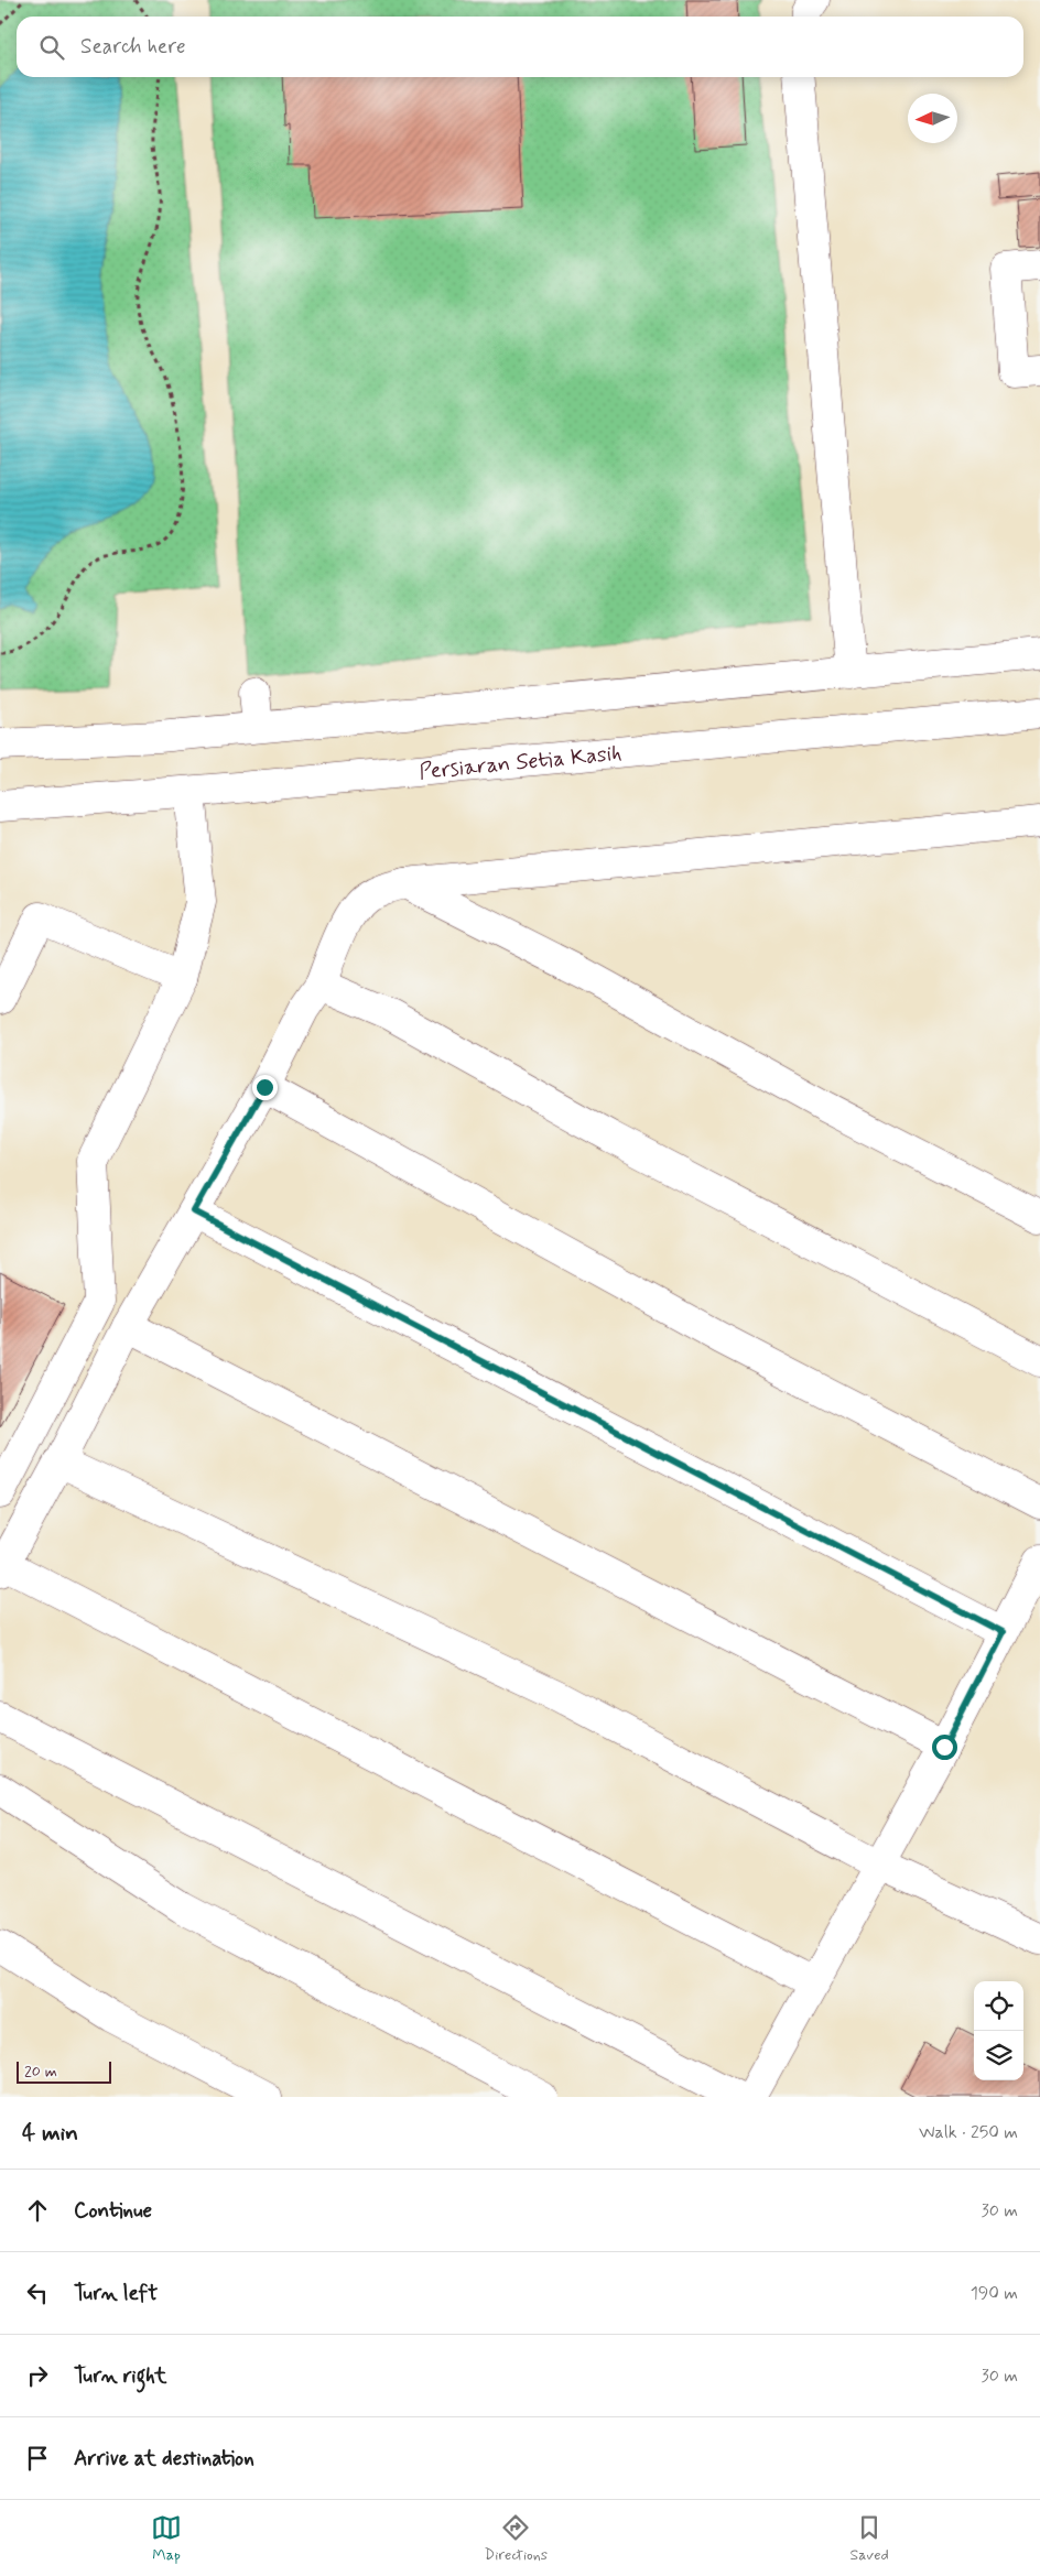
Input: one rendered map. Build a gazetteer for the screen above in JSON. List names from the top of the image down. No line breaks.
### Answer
{"streets":{"street":["Persiaran Setia Kasih"]},"scale_bar":"20 m","north":"left","page":{"search":"Search here","scale":"20 m","heading":["4 min","Walk · 250 m"],"list":[["Continue","30 m"],["Turn left","190 m"],["Turn right","30 m"],"Arrive at destination"],"nav":["Map","Directions","Saved"]}}
